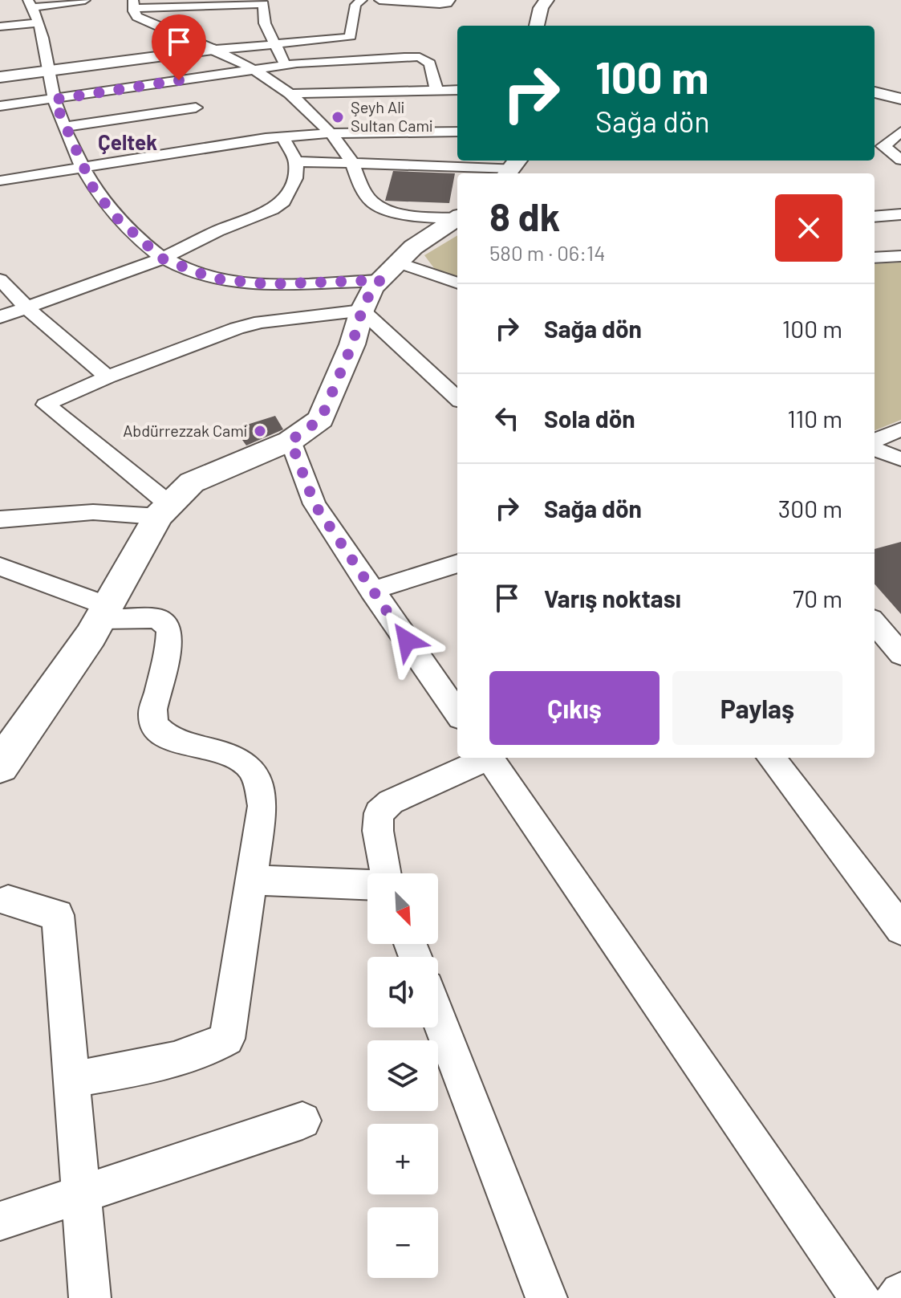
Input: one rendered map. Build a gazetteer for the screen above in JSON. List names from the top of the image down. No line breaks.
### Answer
{"districts":["Çeltek"],"places":["Şeyh Ali Sultan Cami","Abdürrezzak Cami"],"north":"bottom right","page":{"turn":["100 m","Sağa dön"],"heading":["8 dk","580 m · 06:14"],"list":[{"name":"Sağa dön","value":"100 m"},{"name":"Sola dön","value":"110 m"},{"name":"Sağa dön","value":"300 m"},{"name":"Varış noktası","value":"70 m"}],"buttons":["Çıkış","Paylaş"],"map_buttons":["+","−"]}}
